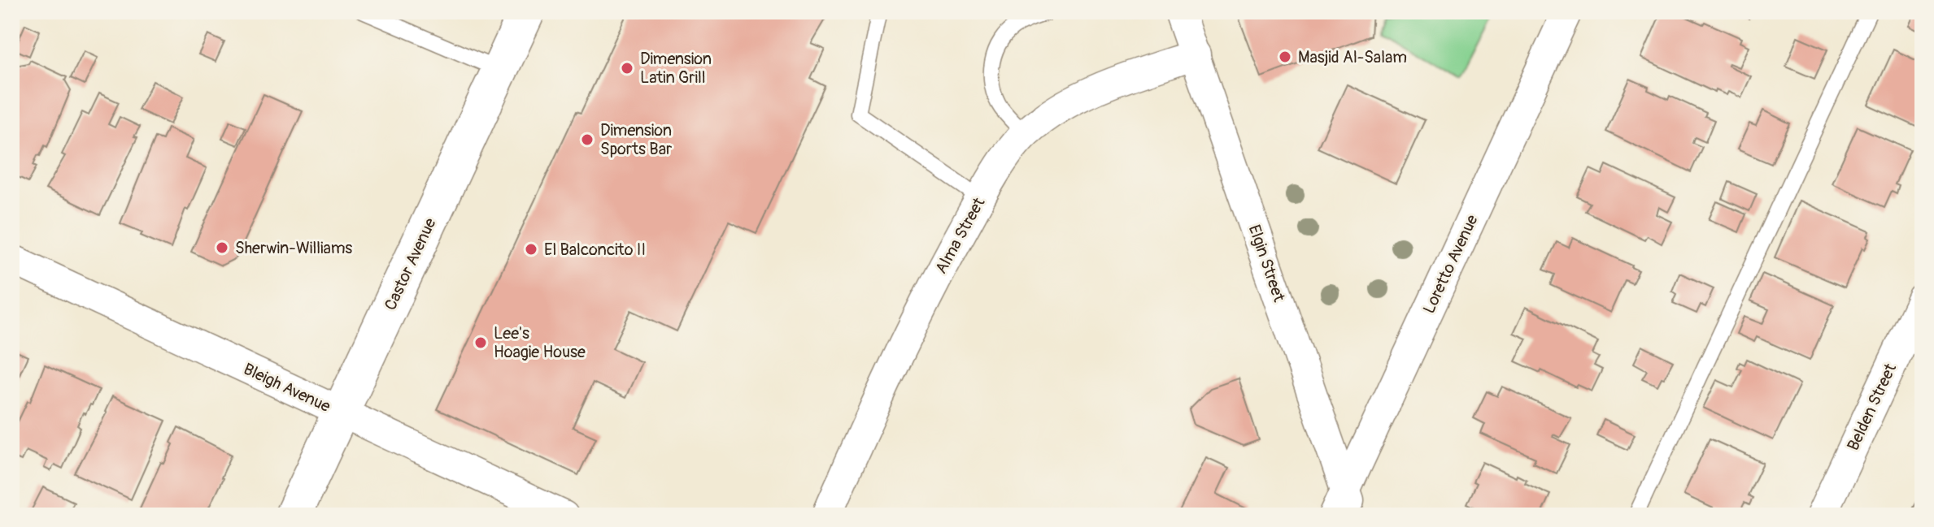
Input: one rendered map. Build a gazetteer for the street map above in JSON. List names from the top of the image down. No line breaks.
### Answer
{"streets":{"main road":["Castor Avenue"],"street":["Alma Street","Elgin Street","Loretto Avenue","Bleigh Avenue","Belden Street"]},"crossings":[["Alma Street","Elgin Street"],["Elgin Street","Loretto Avenue"],["Castor Avenue","Bleigh Avenue"]],"places":["Masjid Al-Salam","Dimension Latin Grill","Dimension Sports Bar","Sherwin-Williams","El Balconcito II","Lee's Hoagie House"]}
